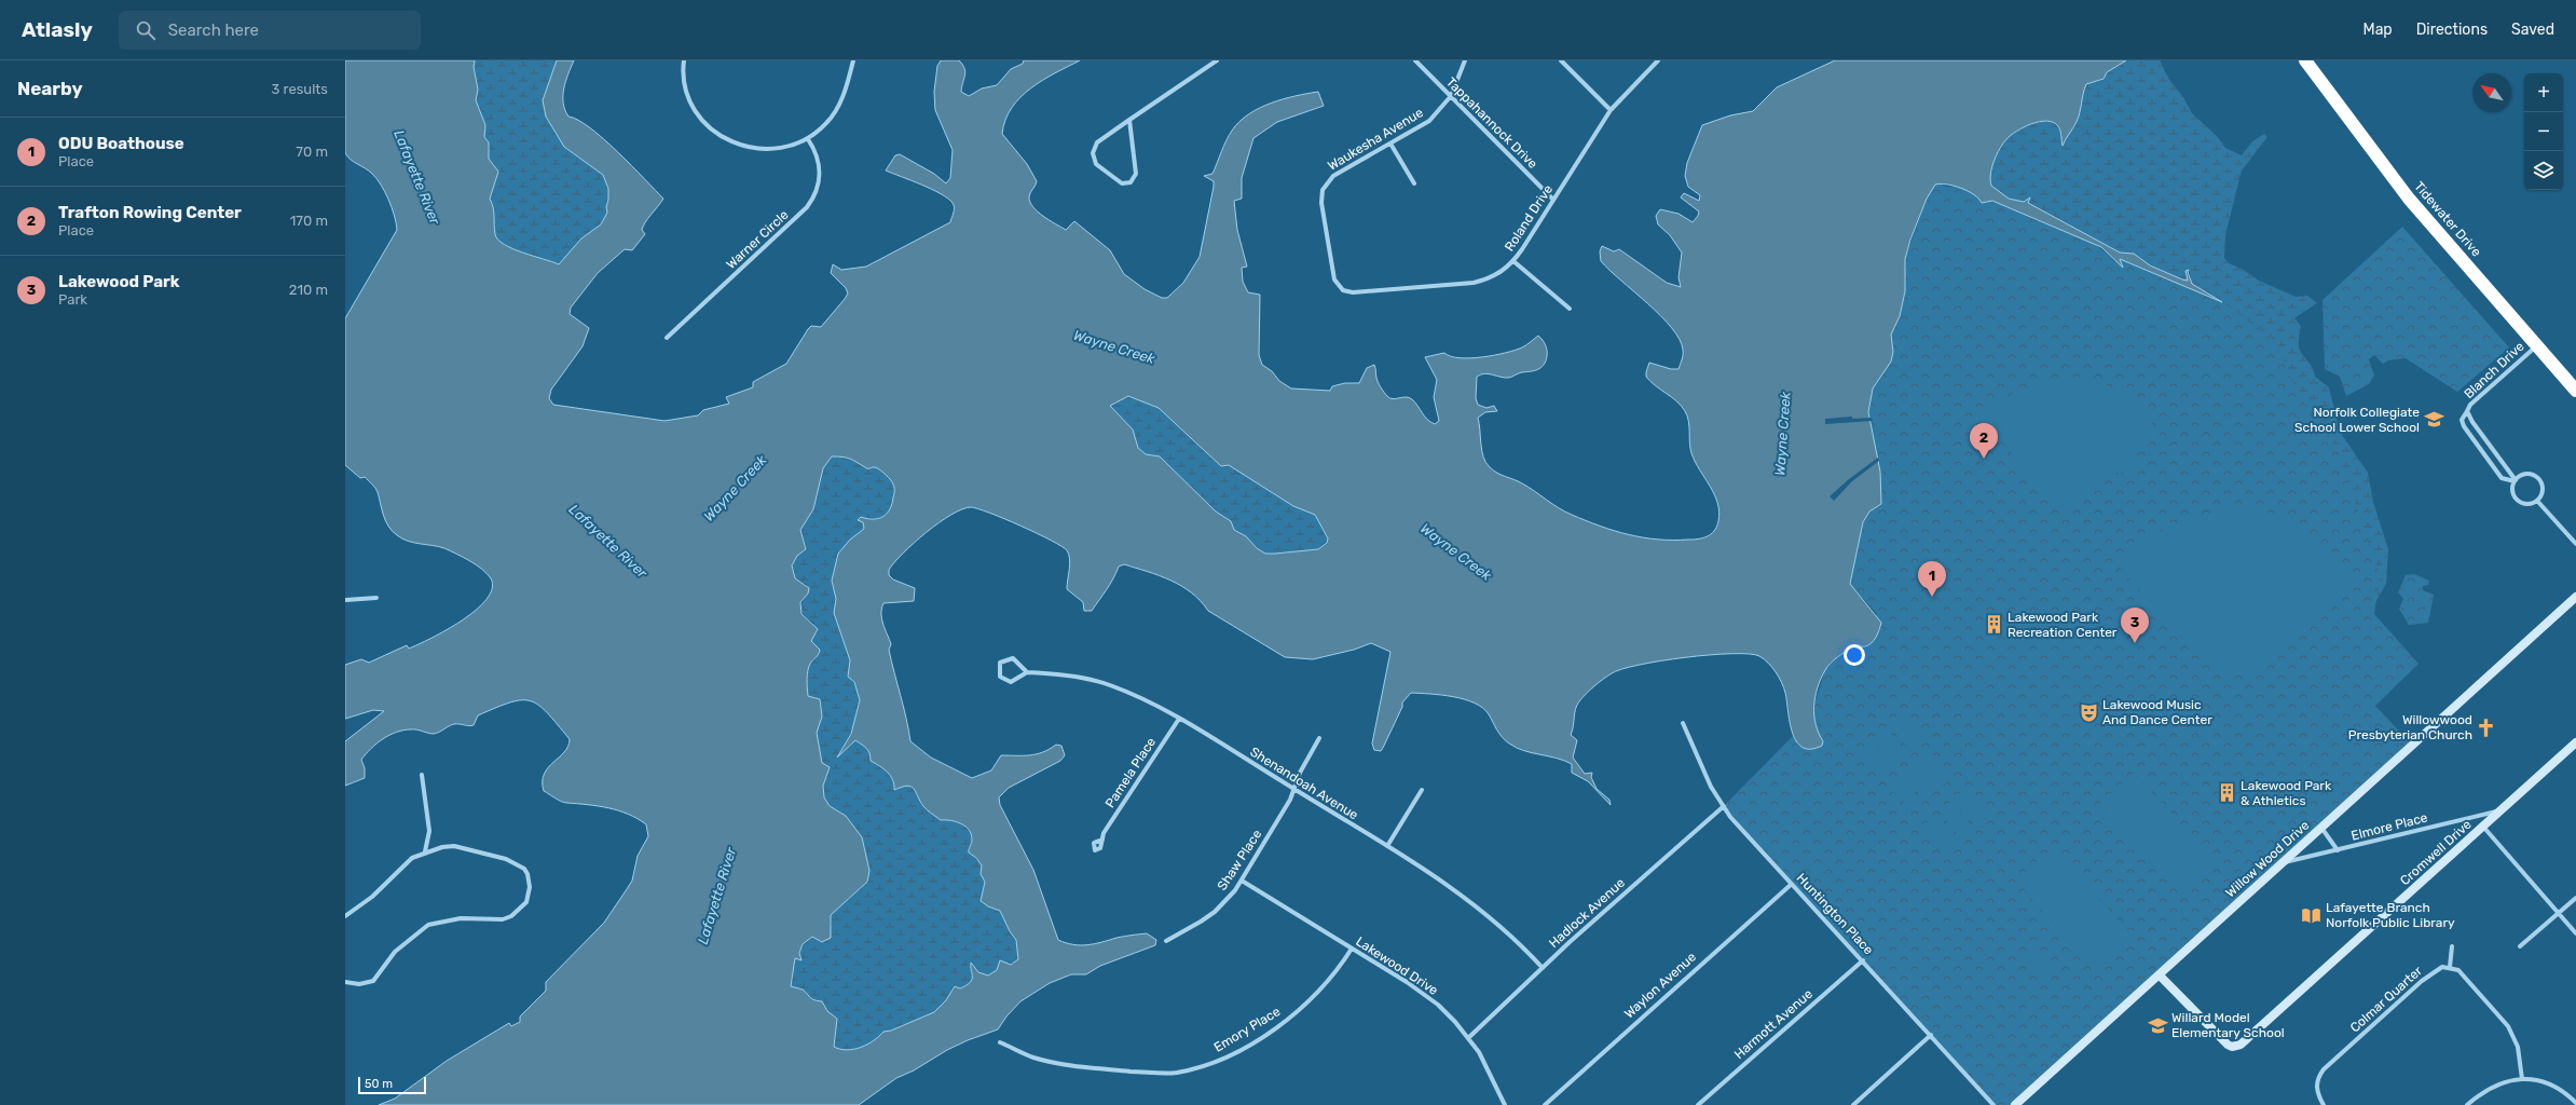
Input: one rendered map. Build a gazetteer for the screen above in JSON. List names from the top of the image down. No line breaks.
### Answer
{"streets":{"highway":["Tidewater Drive"],"street":["Tappahannock Drive","Waukesha Avenue","Roland Drive","Warner Circle","Blanch Drive","Pamela Place","Shenandoah Avenue","Elmore Place","Cromwell Drive","Willow Wood Drive","Shaw Place","Hadlock Avenue","Huntington Place","Lakewood Drive","Waylon Avenue","Colmar Quarter","Harmott Avenue","Emory Place"]},"crossings":[["Tappahannock Drive","Waukesha Avenue"],["Tappahannock Drive","Roland Drive"],["Waukesha Avenue","Roland Drive"],["Tidewater Drive","Blanch Drive"],["Pamela Place","Shenandoah Avenue"],["Shenandoah Avenue","Shaw Place"],["Shenandoah Avenue","Hadlock Avenue"],["Elmore Place","Cromwell Drive"],["Elmore Place","Willow Wood Drive"],["Cromwell Drive","Willow Wood Drive"],["Shaw Place","Lakewood Drive"],["Hadlock Avenue","Huntington Place"],["Hadlock Avenue","Lakewood Drive"],["Huntington Place","Waylon Avenue"],["Huntington Place","Harmott Avenue"],["Lakewood Drive","Emory Place"]],"water":["Lafayette River","Wayne Creek"],"places":{"school or university":["Norfolk Collegiate School Lower School","Willard Model Elementary School"],"building":["Lakewood Park Recreation Center","Lakewood Park & Athletics"],"theatre":["Lakewood Music And Dance Center"],"church":["Willowwood Presbyterian Church"],"library":["Lafayette Branch Norfolk Public Library"]},"scale_bar":"50 m","north":"top left","page":{"header":"Atlasly","search":"Search here","nav":["Map","Directions","Saved"],"heading":["Nearby","3 results"],"map_buttons":["+","−"],"list":[{"mark":"1","name":"ODU Boathouse","note":"Place","value":"70 m"},{"mark":"2","name":"Trafton Rowing Center","note":"Place","value":"170 m"},{"mark":"3","name":"Lakewood Park","note":"Park","value":"210 m"}],"pins":["2","1","3"],"scale":"50 m"}}
